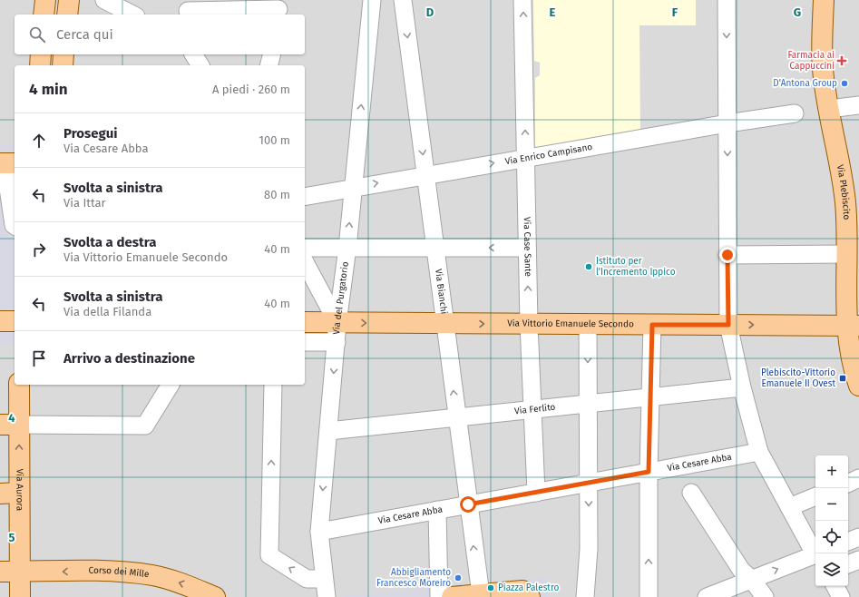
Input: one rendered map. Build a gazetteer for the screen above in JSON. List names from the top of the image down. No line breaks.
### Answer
{"streets":{"main road":["Via Plebiscito","Via Vittorio Emanuele Secondo","Via Aurora","Corso dei Mille"],"street":["Via Enrico Campisano","Via Case Sante","Via Bianchi","Via del Purgatorio","Via Ferlito","Via Cesare Abba"]},"crossings":[["Via Enrico Campisano","Via Case Sante"],["Via Enrico Campisano","Via Bianchi"],["Via Enrico Campisano","Via del Purgatorio"],["Via Plebiscito","Via Vittorio Emanuele Secondo"],["Via Case Sante","Via Vittorio Emanuele Secondo"],["Via Case Sante","Via Ferlito"],["Via Case Sante","Via Cesare Abba"],["Via Bianchi","Via Vittorio Emanuele Secondo"],["Via Bianchi","Via Ferlito"],["Via Bianchi","Via Cesare Abba"],["Via del Purgatorio","Via Vittorio Emanuele Secondo"],["Via del Purgatorio","Via Ferlito"],["Via del Purgatorio","Via Cesare Abba"],["Via Aurora","Corso dei Mille"]],"one_way":["Via Case Sante","Via Vittorio Emanuele Secondo","Corso dei Mille"],"places":{"health":["Farmacia ai Cappuccini"],"other":["D'Antona Group","Istituto per l'Incremento Ippico","Abbigliamento Francesco Moreiro","Piazza Palestro"],"transit":["Plebiscito-Vittorio Emanuele II Ovest"]},"page":{"search":"Cerca qui","heading":["4 min","A piedi · 260 m"],"list":[["Prosegui","Via Cesare Abba","100 m"],["Svolta a sinistra","Via Ittar","80 m"],["Svolta a destra","Via Vittorio Emanuele Secondo","40 m"],["Svolta a sinistra","Via della Filanda","40 m"],"Arrivo a destinazione"],"map_buttons":["+","−"]},"grid":{"columns":["D","E","F","G"],"rows":["4","5"]}}
